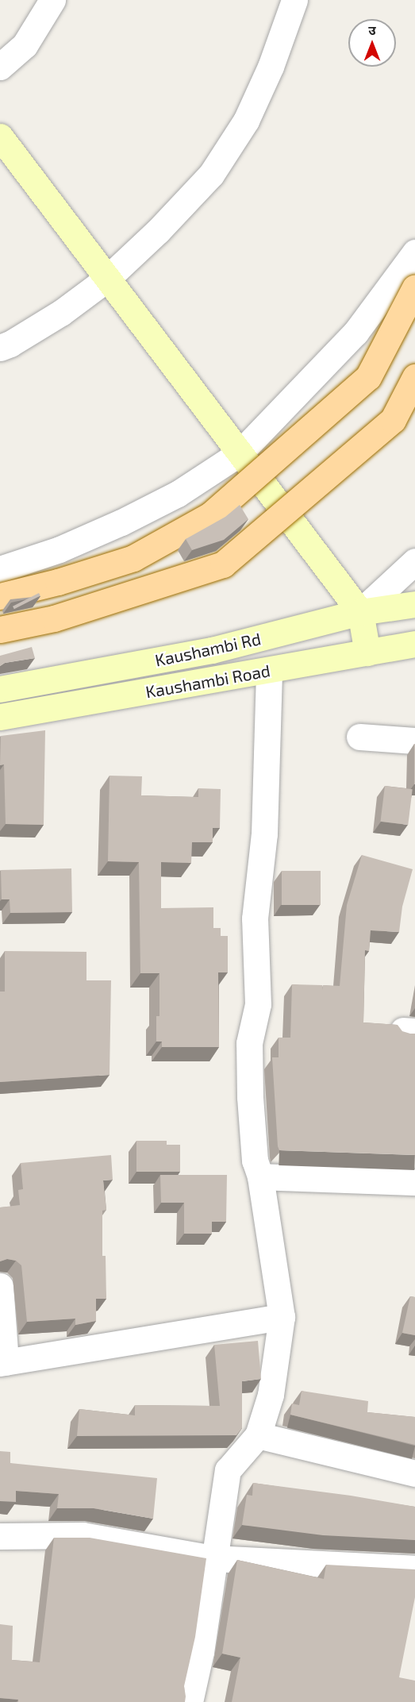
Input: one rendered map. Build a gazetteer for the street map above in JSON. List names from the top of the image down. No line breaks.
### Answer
{"streets":{"main road":["Kaushambi Rd","Kaushambi Road"]},"north":"top"}
